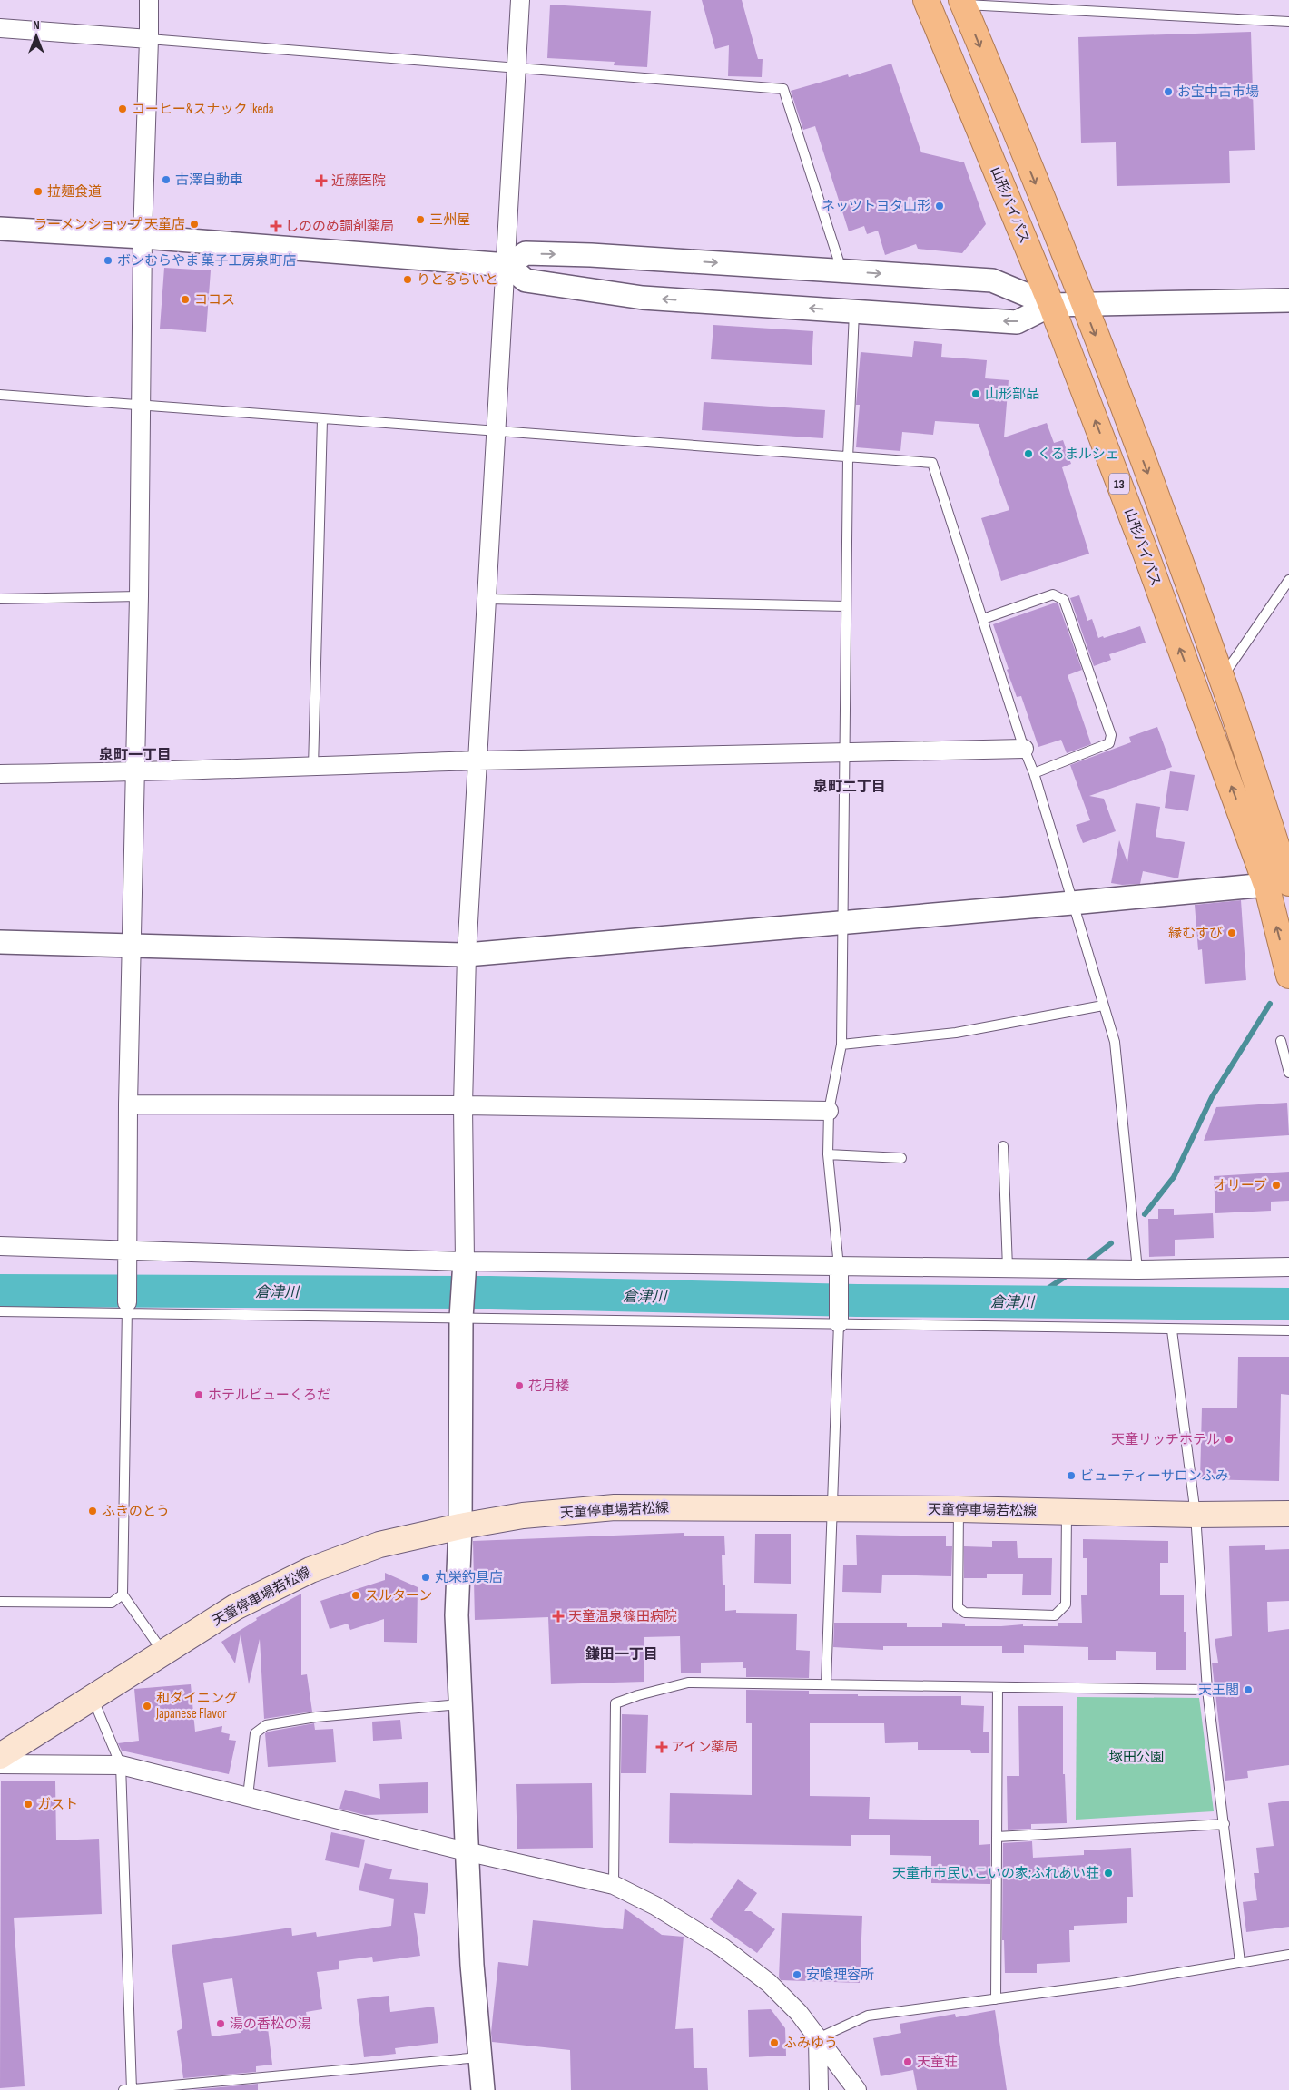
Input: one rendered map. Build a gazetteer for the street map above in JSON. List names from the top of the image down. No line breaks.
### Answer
{"streets":{"highway":["山形バイパス","13"],"main road":["天童停車場若松線"]},"districts":["泉町一丁目","泉町二丁目","鎌田一丁目"],"water":["倉津川"],"parks":["塚田公園"],"places":{"other":["お宝中古市場","コーヒー&スナック Ikeda","古澤自動車","拉麺食道","ネッツトヨタ山形","三州屋","ラーメンショップ 天童店","ボンむらやま 菓子工房泉町店","りとるらいと","ココス","山形部品","くるまルシェ","縁むすび","オリーブ","花月楼","ホテルビューくろだ","天童リッチホテル","ビューティーサロンふみ","ふきのとう","丸栄釣具店","スルターン","天王閣","和ダイニング Japanese Flavor","ガスト","天童市市民いこいの家;ふれあい荘","安喰理容所","湯の香松の湯","ふみゆう","天童荘"],"health":["近藤医院","しののめ調剤薬局","天童温泉篠田病院","アイン薬局"]},"north":"top"}
